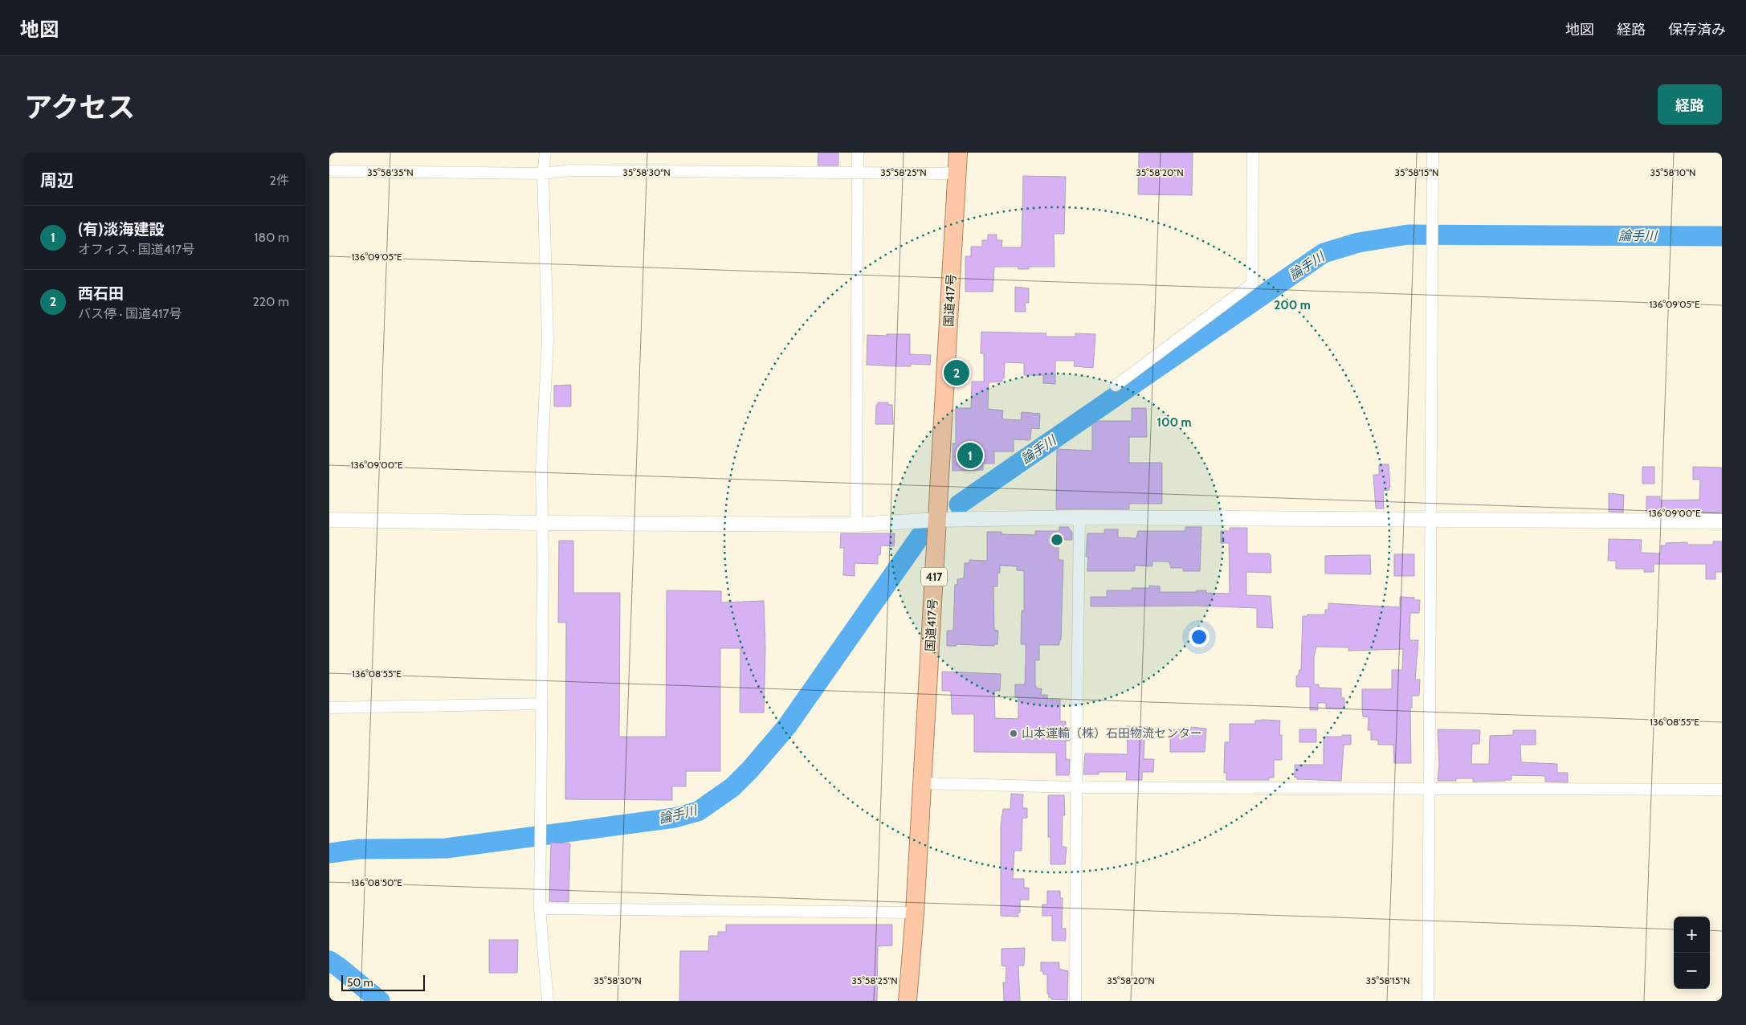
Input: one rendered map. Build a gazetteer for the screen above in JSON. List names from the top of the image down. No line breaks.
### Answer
{"streets":{"highway":["国道417号","417"]},"water":["論手川"],"places":["山本運輸（株）石田物流センター"],"scale_bar":"50 m","page":{"header":"地図","nav":["地図","経路","保存済み"],"title":"アクセス","buttons":"経路","heading":["周辺","2件"],"list":[{"mark":"1","name":"(有)淡海建設","note":"オフィス · 国道417号","value":"180 m"},{"mark":"2","name":"西石田","note":"バス停 · 国道417号","value":"220 m"}],"pins":["2","1"],"map_buttons":["+","−"],"scale":"50 m"},"coordinates":["35°58'35\"N","35°58'30\"N","35°58'25\"N","35°58'20\"N","35°58'15\"N","35°58'10\"N","136°09'05\"E","136°09'00\"E","136°08'55\"E","136°08'50\"E"],"rings":["200 m","100 m"]}
